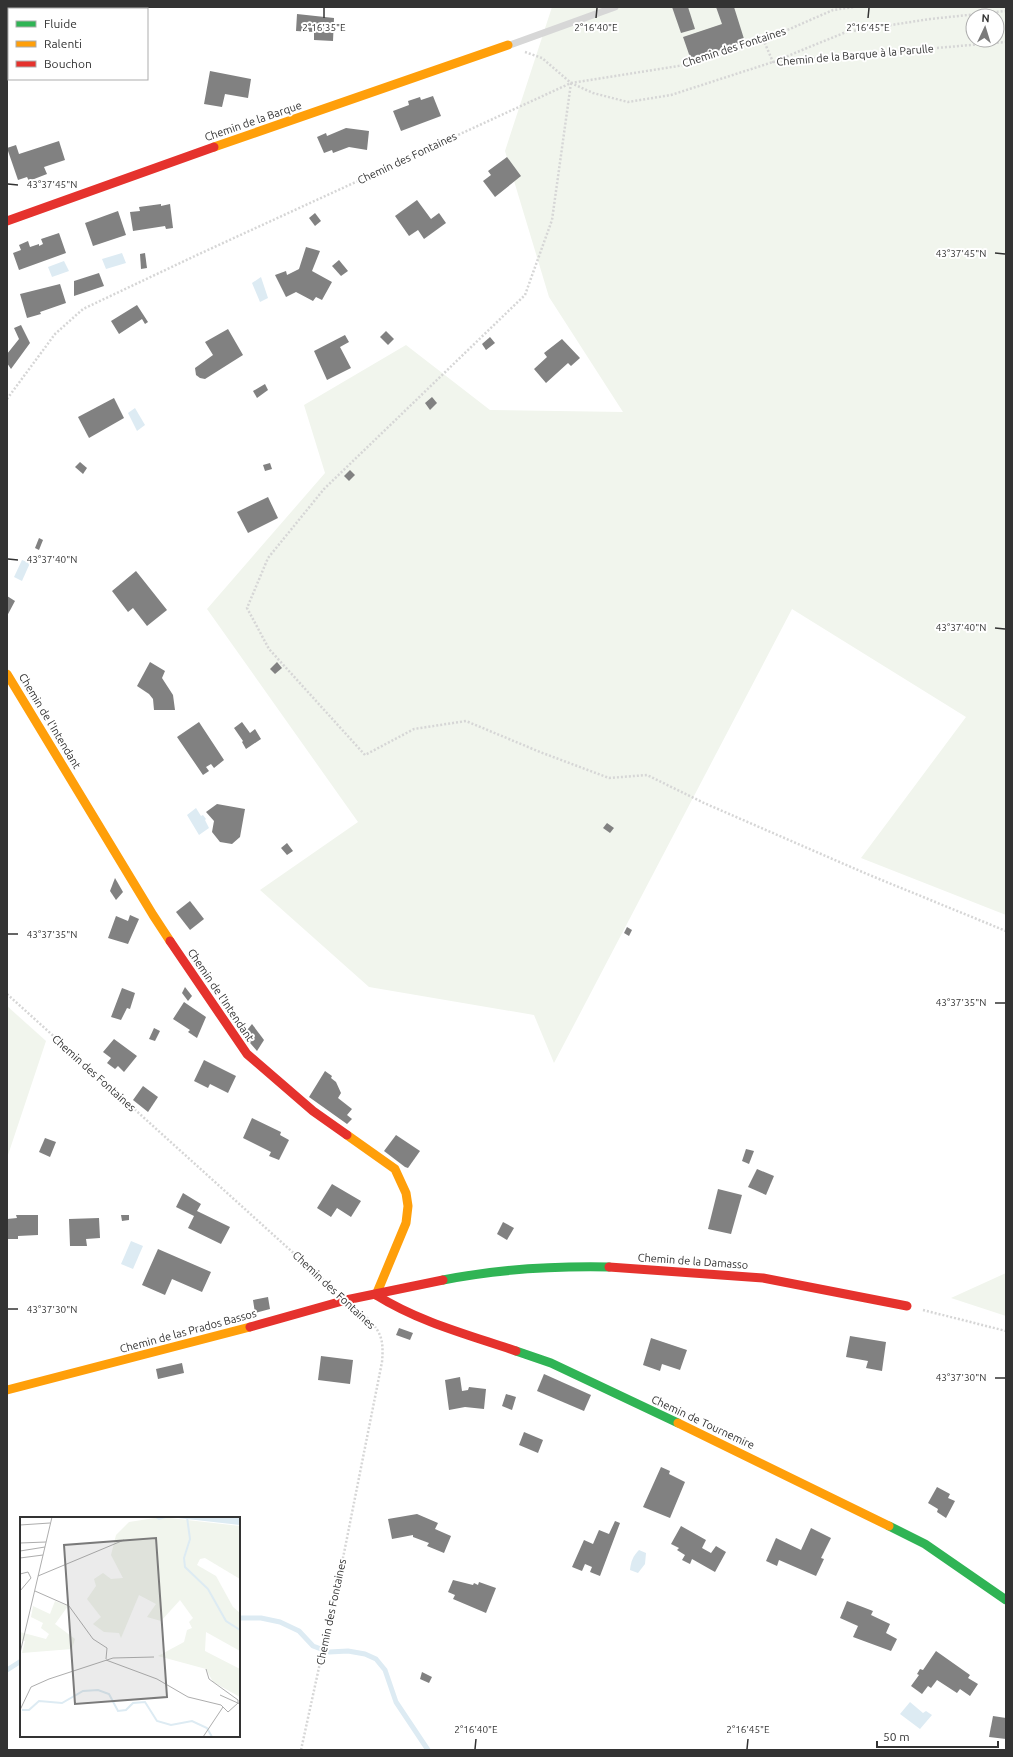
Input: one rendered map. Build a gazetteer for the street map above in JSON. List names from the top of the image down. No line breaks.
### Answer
{"streets":{"street":["Chemin de la Barque","Chemin de l'Intendant","Chemin de la Damasso","Chemin de las Prados Bassos","Chemin de Tournemire"],"path":["Chemin des Fontaines","Chemin de la Barque à la Parulle"]},"crossings":[["Chemin des Fontaines","Chemin de la Barque à la Parulle"],["Chemin des Fontaines","Chemin de las Prados Bassos"],["Chemin de la Barque à la Parulle","Chemin de la Barque"],["Chemin de l'Intendant","Chemin de la Damasso"],["Chemin de l'Intendant","Chemin de las Prados Bassos"],["Chemin de l'Intendant","Chemin de Tournemire"],["Chemin de la Damasso","Chemin de las Prados Bassos"],["Chemin de la Damasso","Chemin de Tournemire"],["Chemin de las Prados Bassos","Chemin de Tournemire"]],"legend":["Fluide","Ralenti","Bouchon"],"scale_bar":"50 m","north":"top","coordinates":["2°16'35\"E","2°16'40\"E","2°16'45\"E","43°37'45\"N","43°37'40\"N","43°37'35\"N","43°37'30\"N"]}
